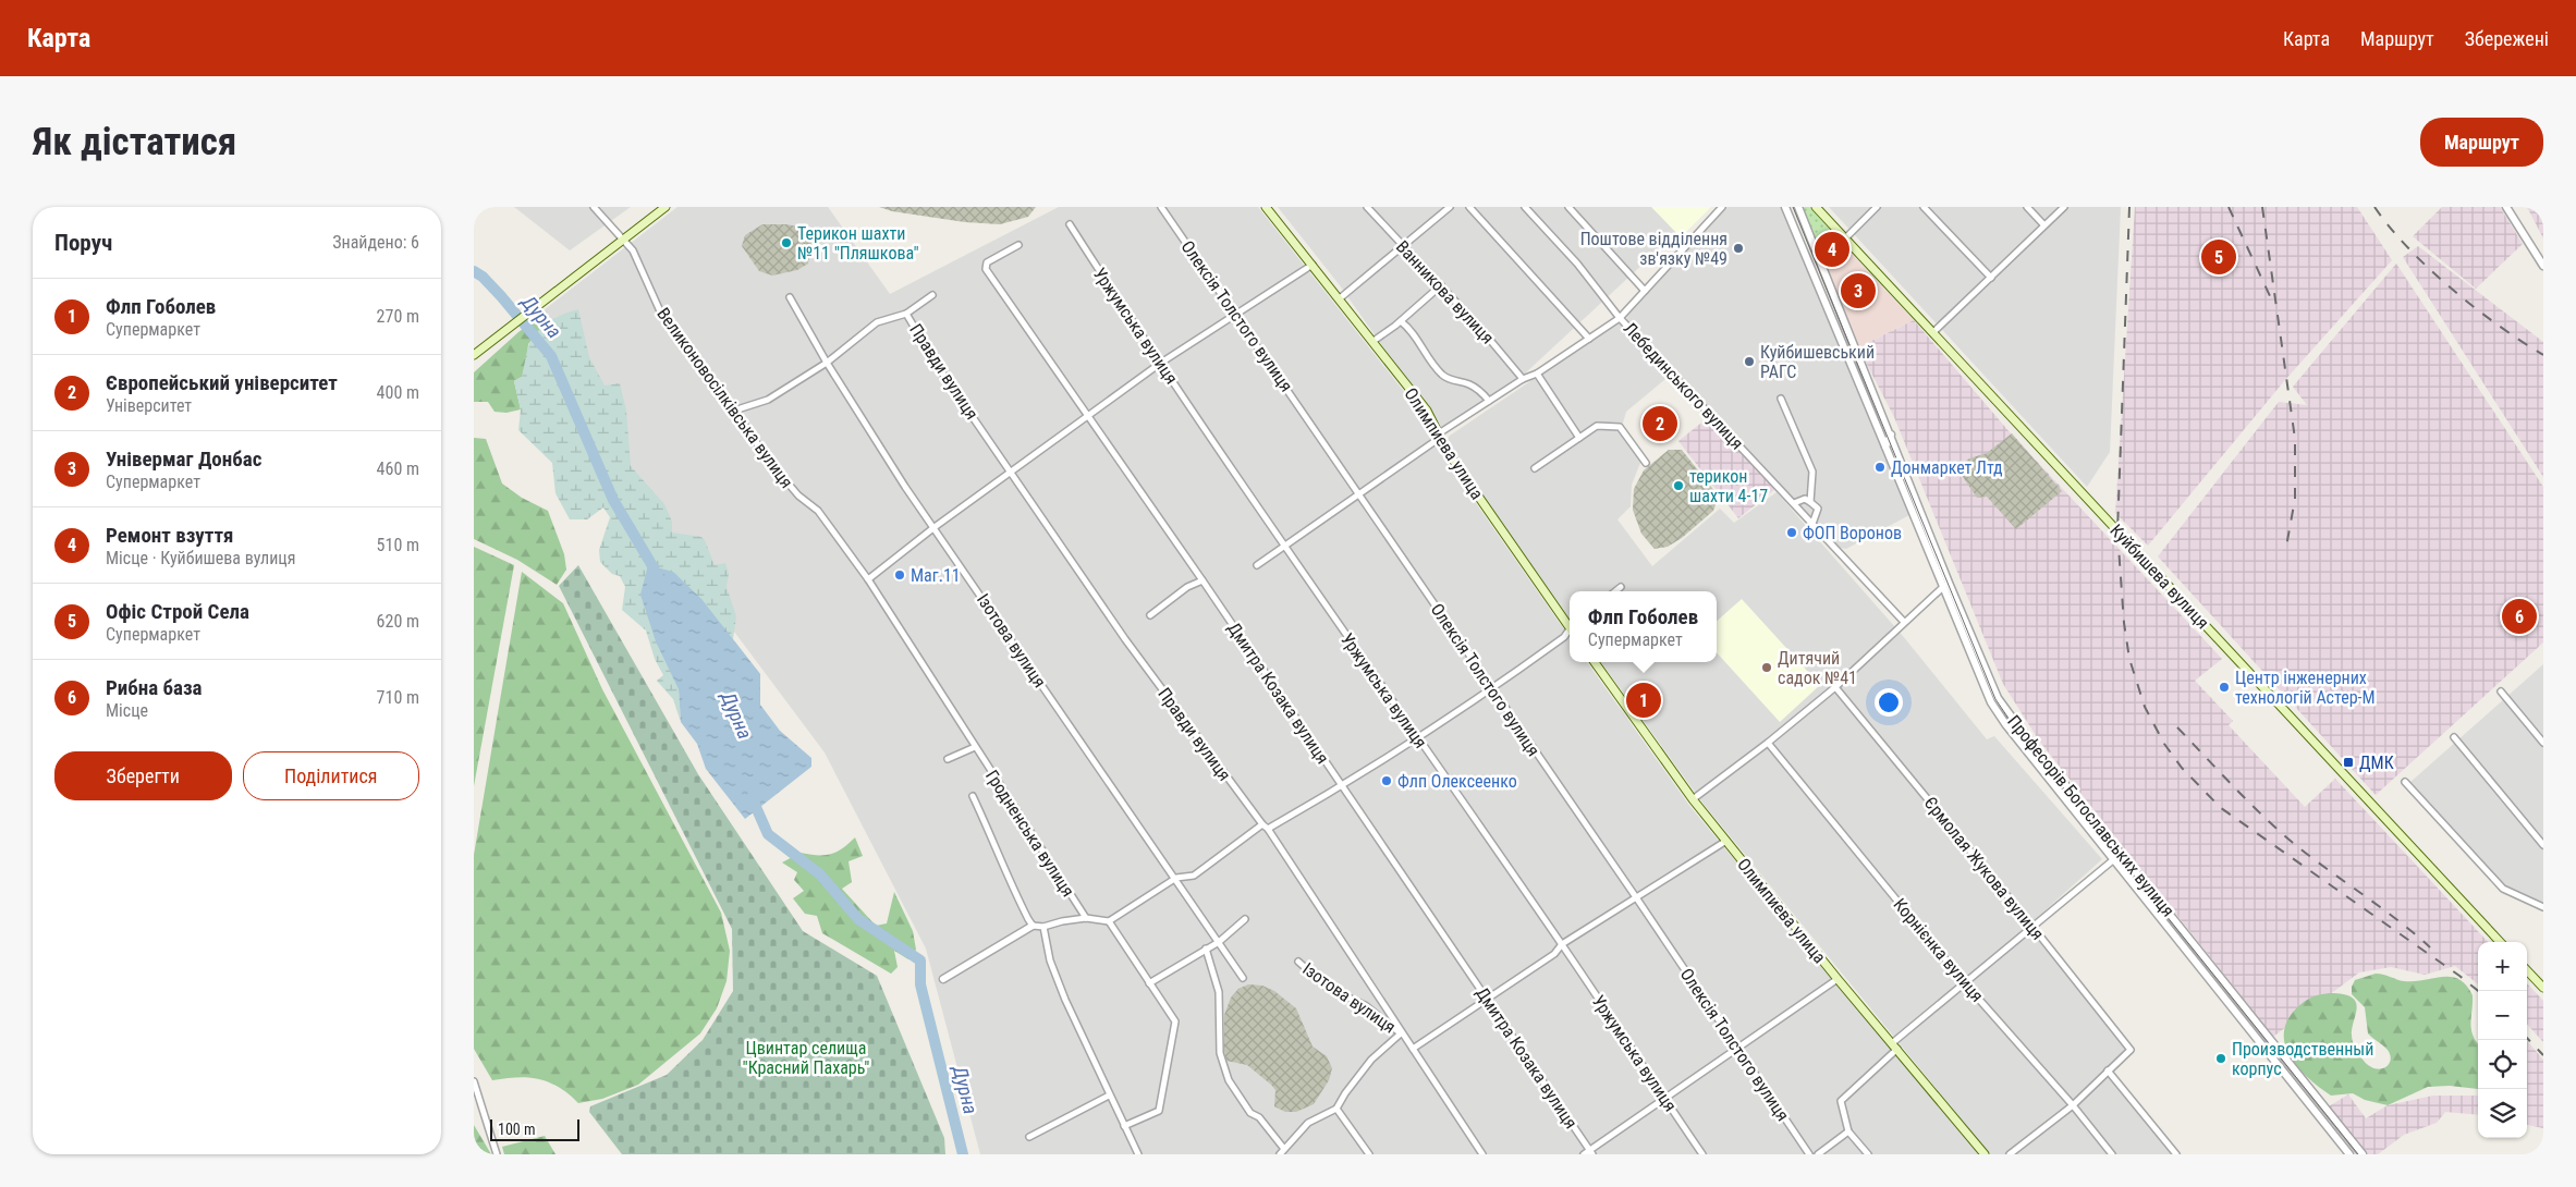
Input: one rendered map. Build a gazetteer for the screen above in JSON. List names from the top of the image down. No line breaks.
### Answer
{"streets":{"main road":["Олимпиева улица","Куйбишева вулиця"],"street":["Ванникова вулиця","Олексія Толстого вулиця","Уржумська вулиця","Правди вулиця","Лебединського вулиця","Великоновосілківська вулиця","Ізотова вулиця","Дмитра Козака вулиця","Професорів Богославських вулиця","Гродненська вулиця","Єрмолая Жукова вулиця","Корнієнка вулиця"]},"crossings":[["Правди вулиця","Ізотова вулиця"],["Великоновосілківська вулиця","Гродненська вулиця"]],"water":["Дурна"],"parks":["Цвинтар селища \"Красний Пахарь\""],"places":{"other":["Терикон шахти №11 \"Пляшкова\"","Поштове відділення зв'язку №49","Куйбишевський РАГС","Донмаркет Лтд","терикон шахти 4-17","ФОП Воронов","Маг.11","Дитячий садок №41","Центр інженерних технологій Астер-М","Флп Олексеенко","Производственный корпус"],"transit":["ДМК"]},"scale_bar":"100 m","page":{"header":"Карта","nav":["Карта","Маршрут","Збережені"],"buttons":["Маршрут",["Зберегти","Поділитися"]],"title":"Як дістатися","heading":["Поруч","Знайдено: 6"],"pins":["4","5","3","2","6","1"],"list":[{"mark":"1","name":"Флп Гоболев","note":"Супермаркет","value":"270 m"},{"mark":"2","name":"Європейський університет","note":"Університет","value":"400 m"},{"mark":"3","name":"Універмаг Донбас","note":"Супермаркет","value":"460 m"},{"mark":"4","name":"Ремонт взуття","note":"Місце · Куйбишева вулиця","value":"510 m"},{"mark":"5","name":"Офіс Строй Села","note":"Супермаркет","value":"620 m"},{"mark":"6","name":"Рибна база","note":"Місце","value":"710 m"}],"popup":["Флп Гоболев","Супермаркет"],"map_buttons":["+","−"],"scale":"100 m"}}
